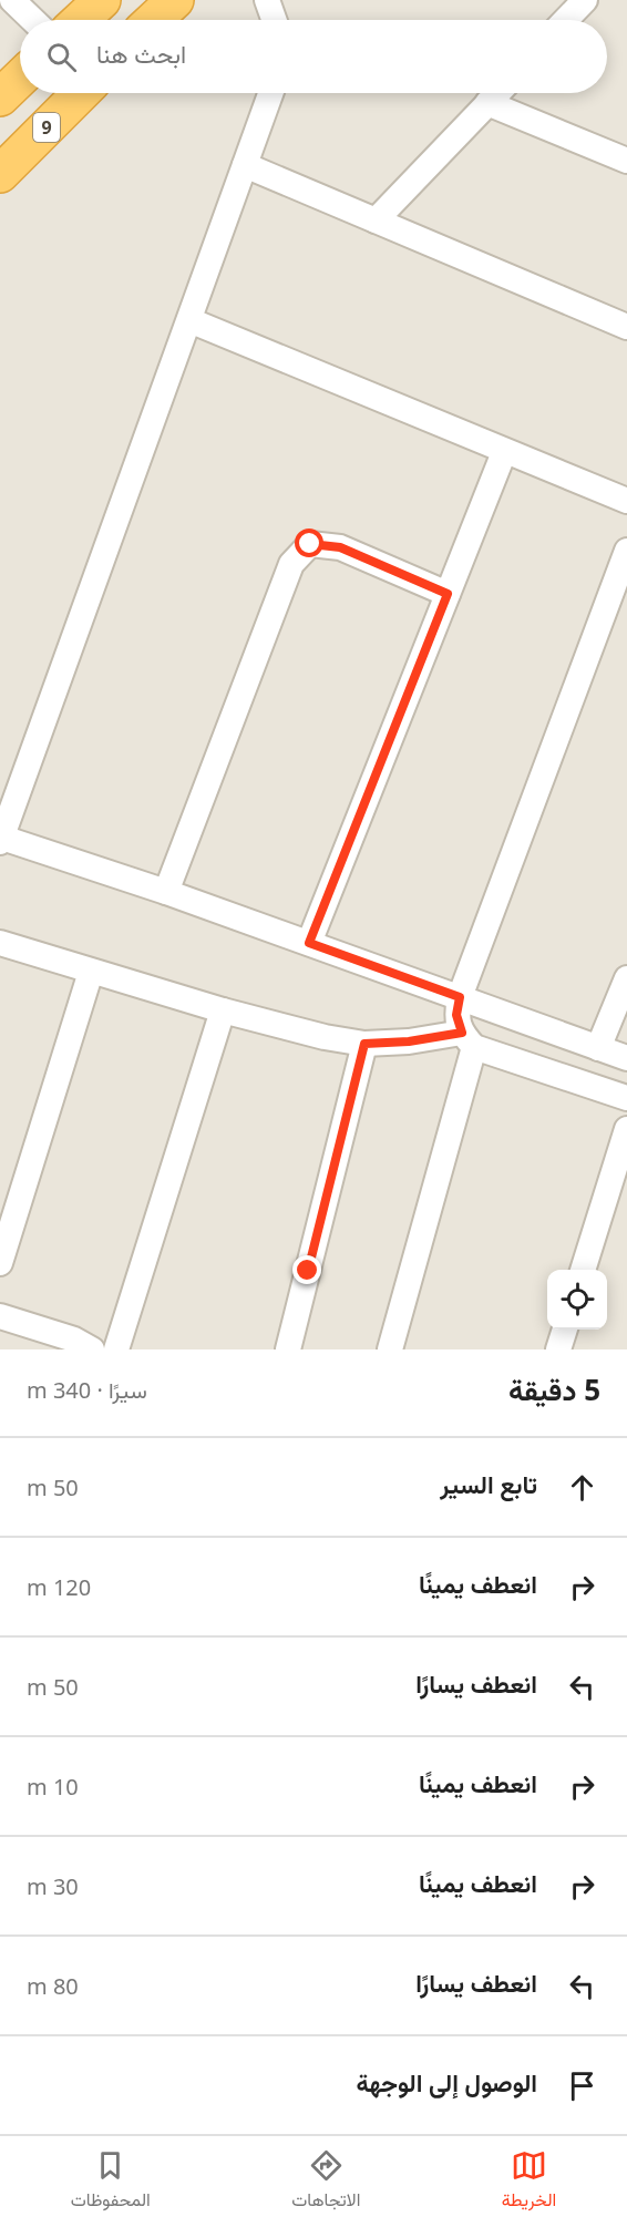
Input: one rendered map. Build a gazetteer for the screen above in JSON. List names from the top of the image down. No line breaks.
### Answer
{"streets":{"highway":["9"]},"page":{"search":"ابحث هنا","heading":["5 دقيقة","سيرًا · 340 m"],"list":[["تابع السير","50 m"],["انعطف يمينًا","120 m"],["انعطف يسارًا","50 m"],["انعطف يمينًا","10 m"],["انعطف يمينًا","30 m"],["انعطف يسارًا","80 m"],"الوصول إلى الوجهة"],"nav":["الخريطة","الاتجاهات","المحفوظات"]}}
